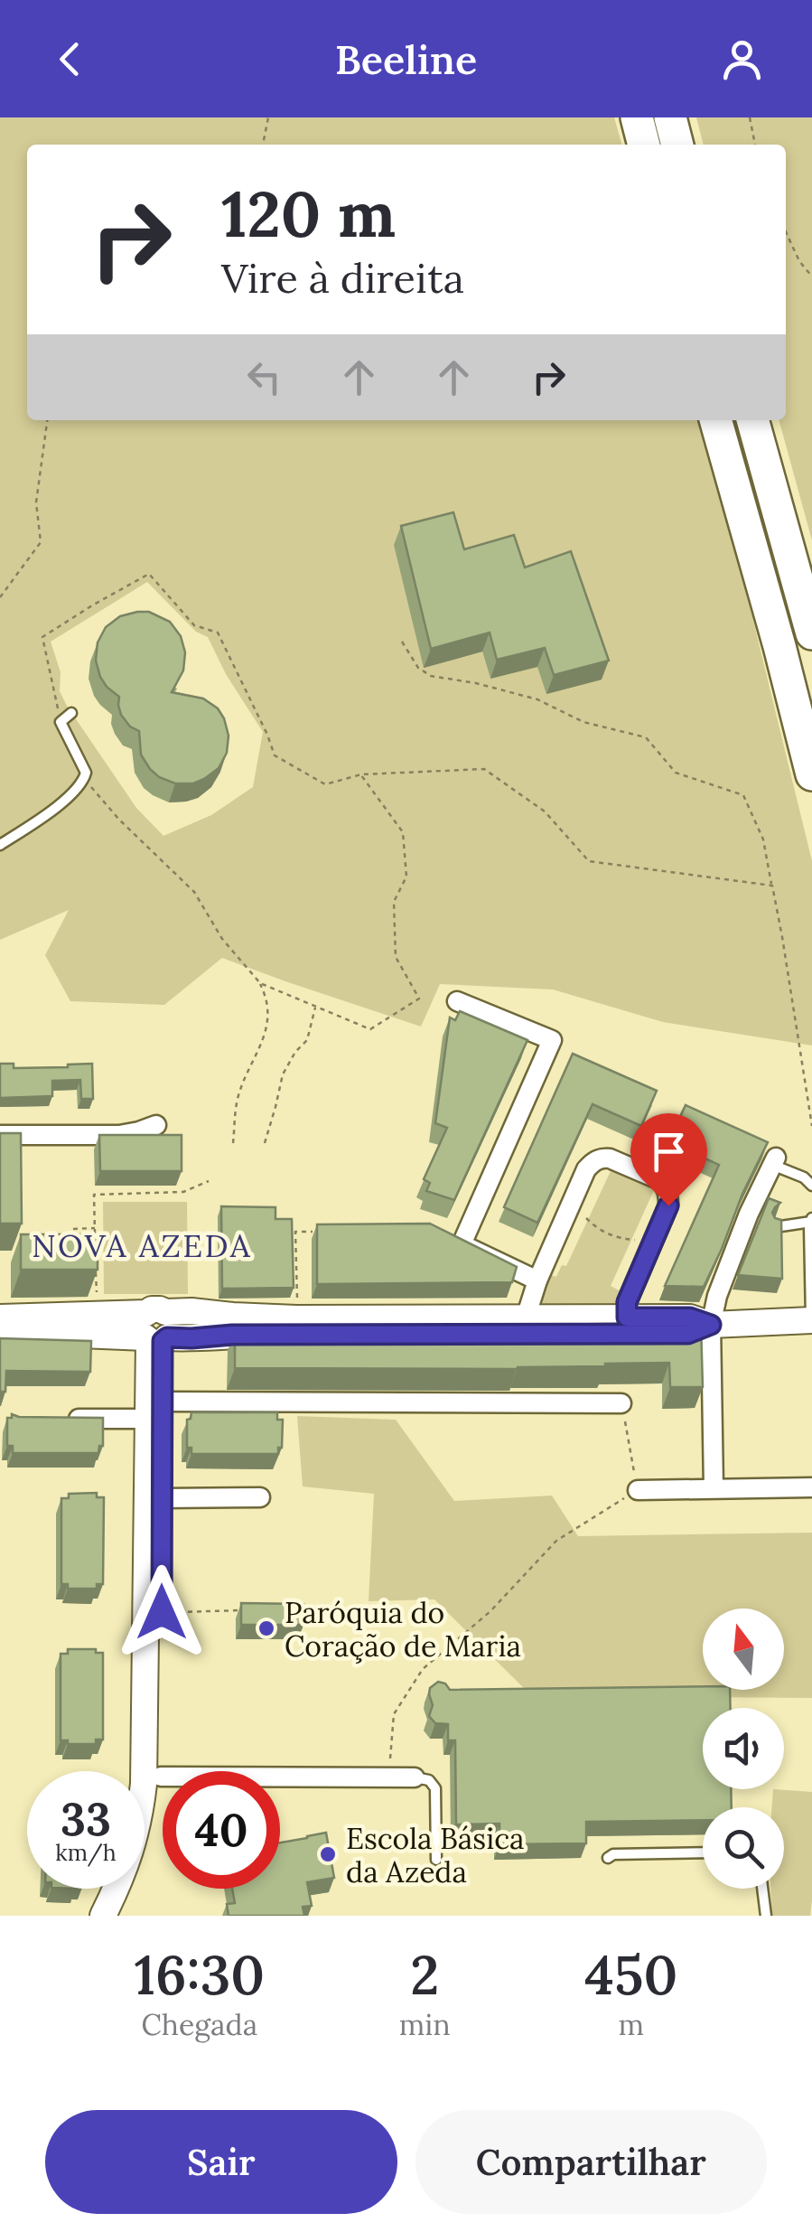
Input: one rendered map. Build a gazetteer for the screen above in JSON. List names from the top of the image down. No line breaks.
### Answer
{"districts":["NOVA AZEDA"],"places":["Paróquia do Coração de Maria","Escola Básica da Azeda"],"north":"top","page":{"header":"Beeline","turn":["120 m","Vire à direita"],"speed":"33 km/h","limit":"40","eta":["16:30","Chegada","2","min","450","m"],"buttons":["Sair","Compartilhar"]}}
